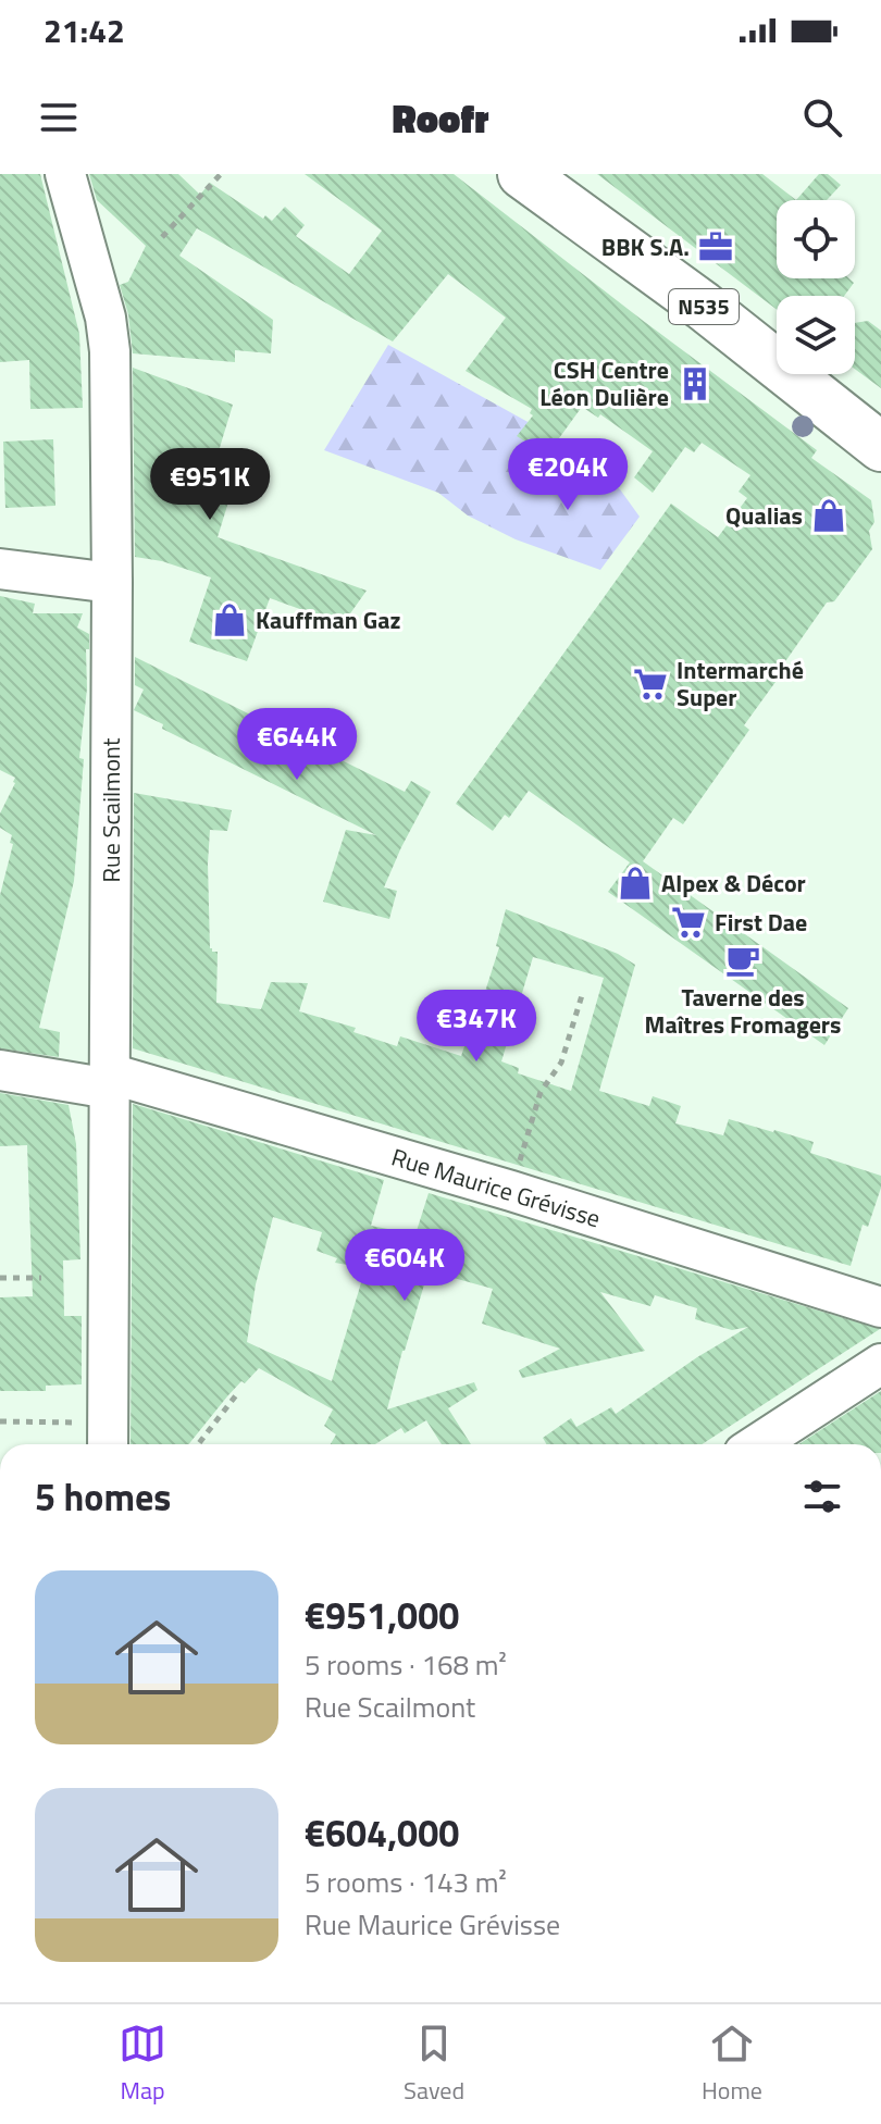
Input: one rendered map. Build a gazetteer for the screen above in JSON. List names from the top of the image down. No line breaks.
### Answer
{"streets":{"main road":["N535"],"street":["Rue Scailmont","Rue Maurice Grévisse"]},"crossings":[["Rue Scailmont","Rue Maurice Grévisse"]],"places":{"office":["BBK S.A."],"building":["CSH Centre Léon Dulière"],"shop":["Qualias","Kauffman Gaz","Alpex & Décor"],"supermarket":["Intermarché Super","First Dae"],"cafe":["Taverne des Maîtres Fromagers"]},"page":{"status":"21:42","header":"Roofr","price":["€204K","€951K","€644K","€347K","€604K"],"heading":"5 homes","list":[{"name":"€951,000","note":"5 rooms · 168 m² · Rue Scailmont"},{"name":"€604,000","note":"5 rooms · 143 m² · Rue Maurice Grévisse"}],"tabs":["Map","Saved","Home"]}}
